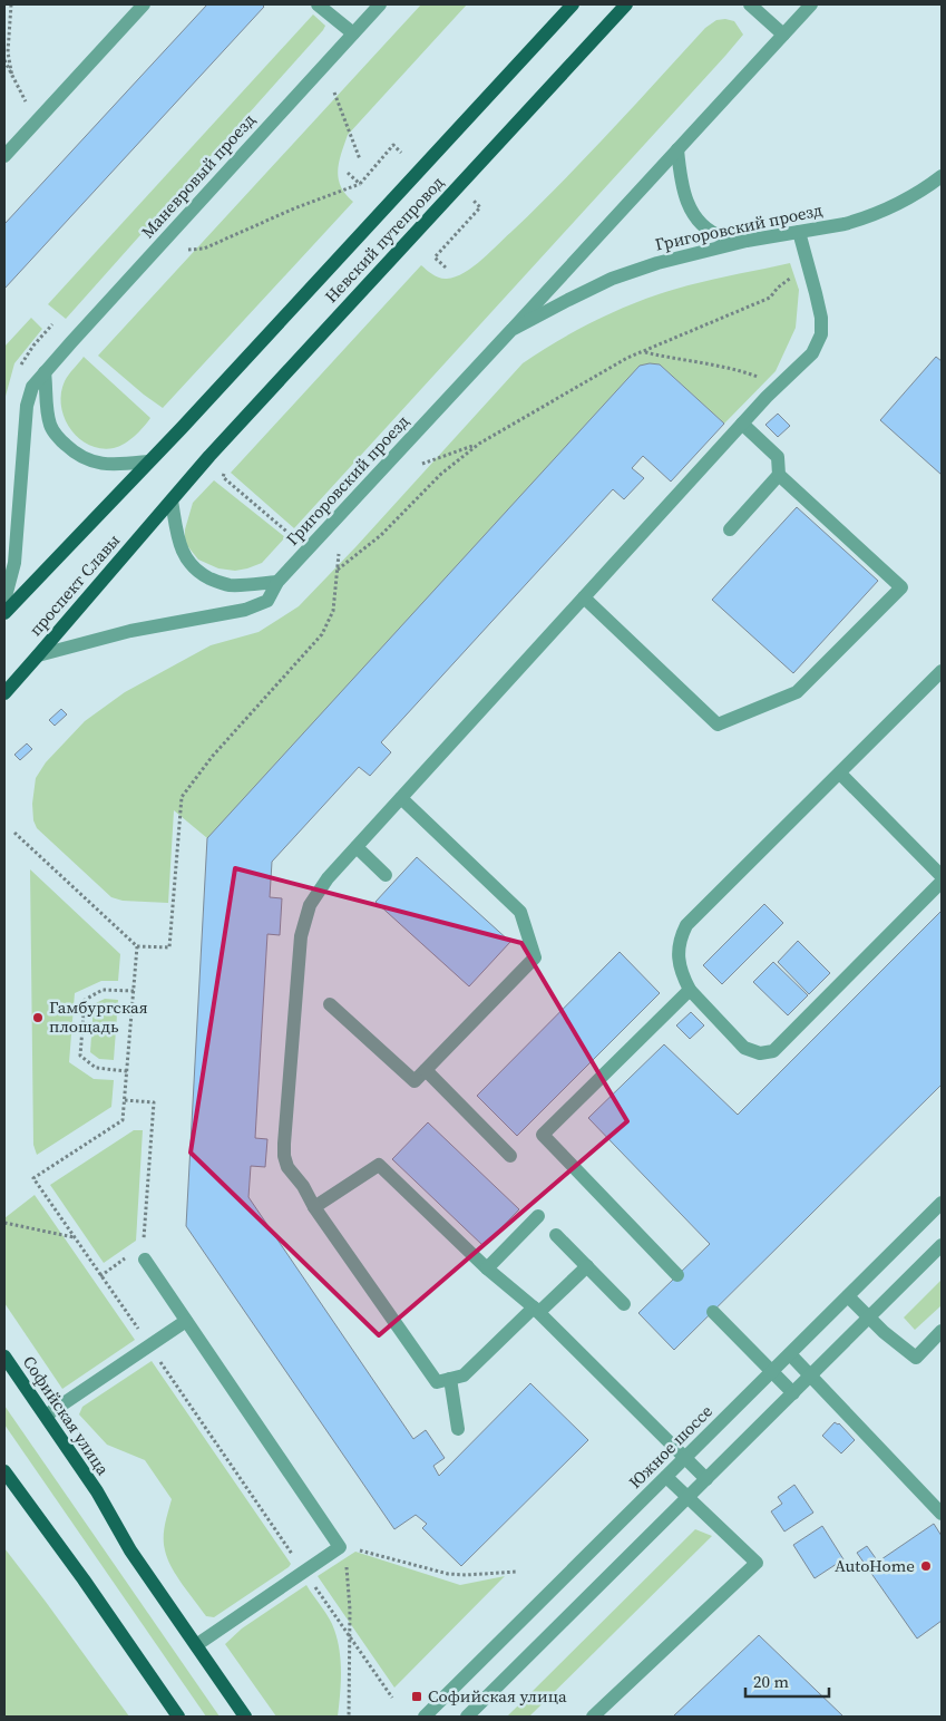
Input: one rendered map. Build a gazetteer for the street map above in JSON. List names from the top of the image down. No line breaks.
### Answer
{"streets":{"main road":["Невский путепровод","проспект Славы","Софийская улица"],"street":["Маневровый проезд","Григоровский проезд","Южное шоссе"]},"crossings":[["Григоровский проезд","проспект Славы"],["Невский путепровод","проспект Славы"]],"places":{"other":["Гамбургская площадь","AutoHome"],"transit":["Софийская улица"]},"scale_bar":"20 m"}
